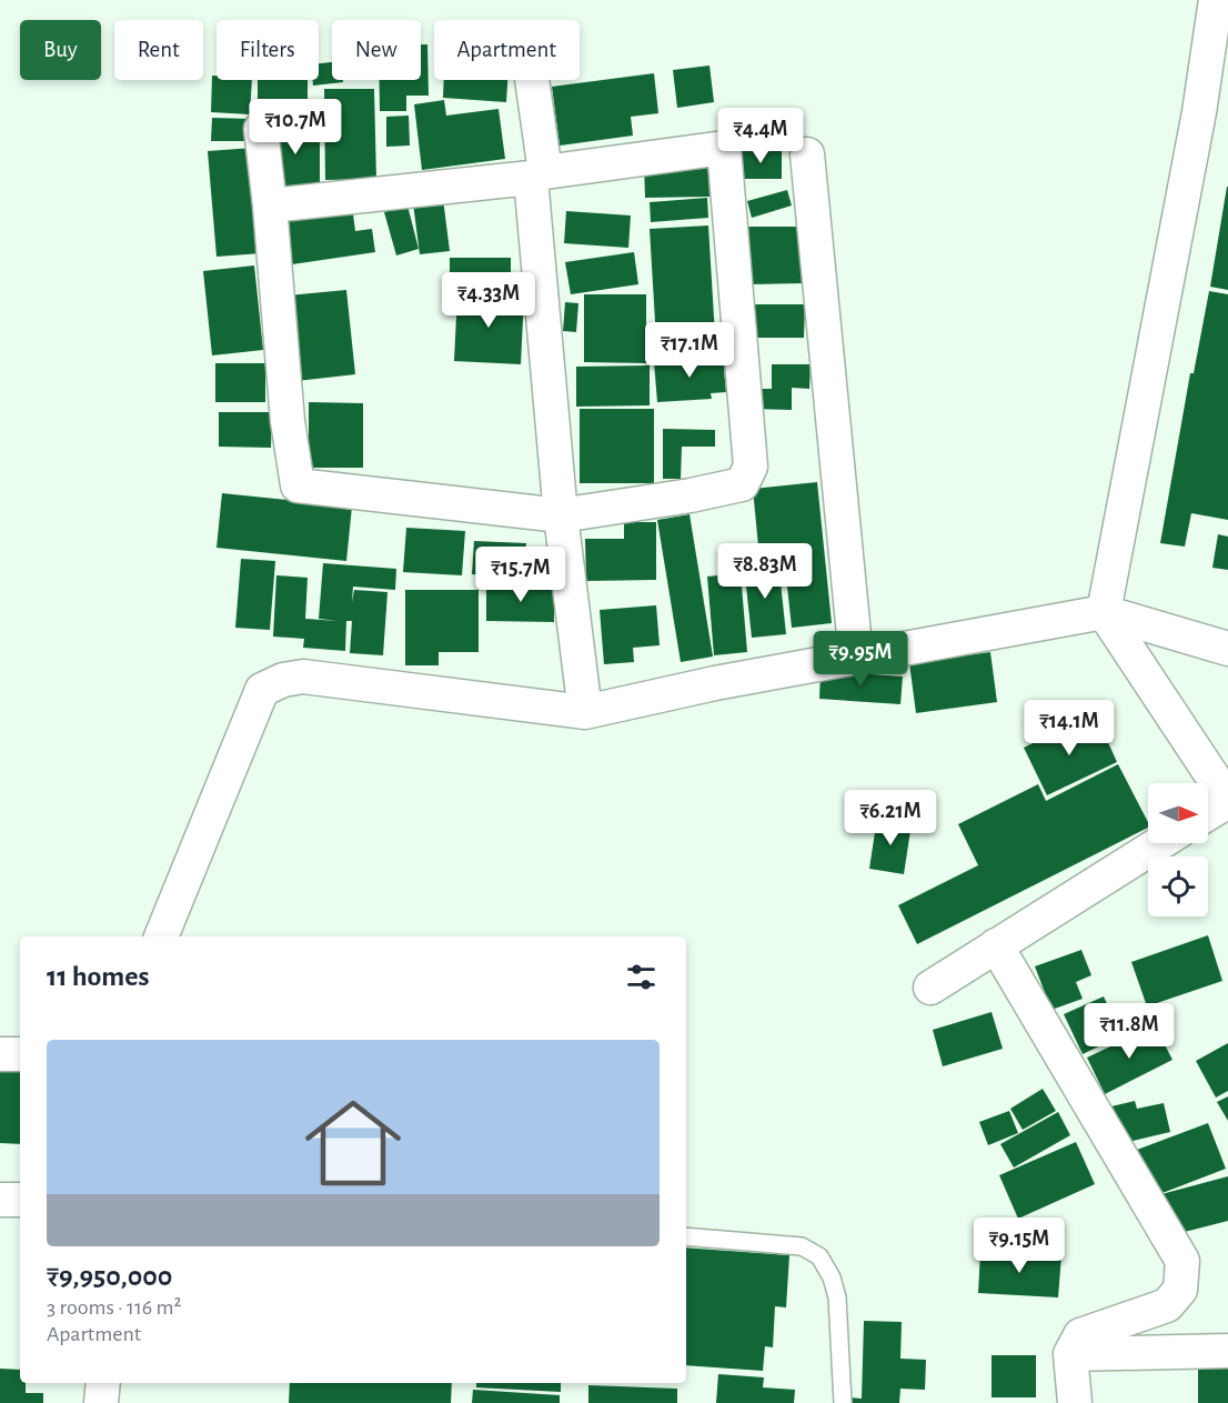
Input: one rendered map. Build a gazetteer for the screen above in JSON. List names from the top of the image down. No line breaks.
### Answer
{"north":"right","page":{"chip":["Buy","Rent","Filters","New","Apartment"],"price":["₹10.7M","₹4.4M","₹4.33M","₹17.1M","₹8.83M","₹15.7M","₹9.95M","₹14.1M","₹6.21M","₹11.8M","₹9.15M"],"heading":"11 homes","list":[{"name":"₹9,950,000","note":"3 rooms · 116 m² · Apartment"}]}}
